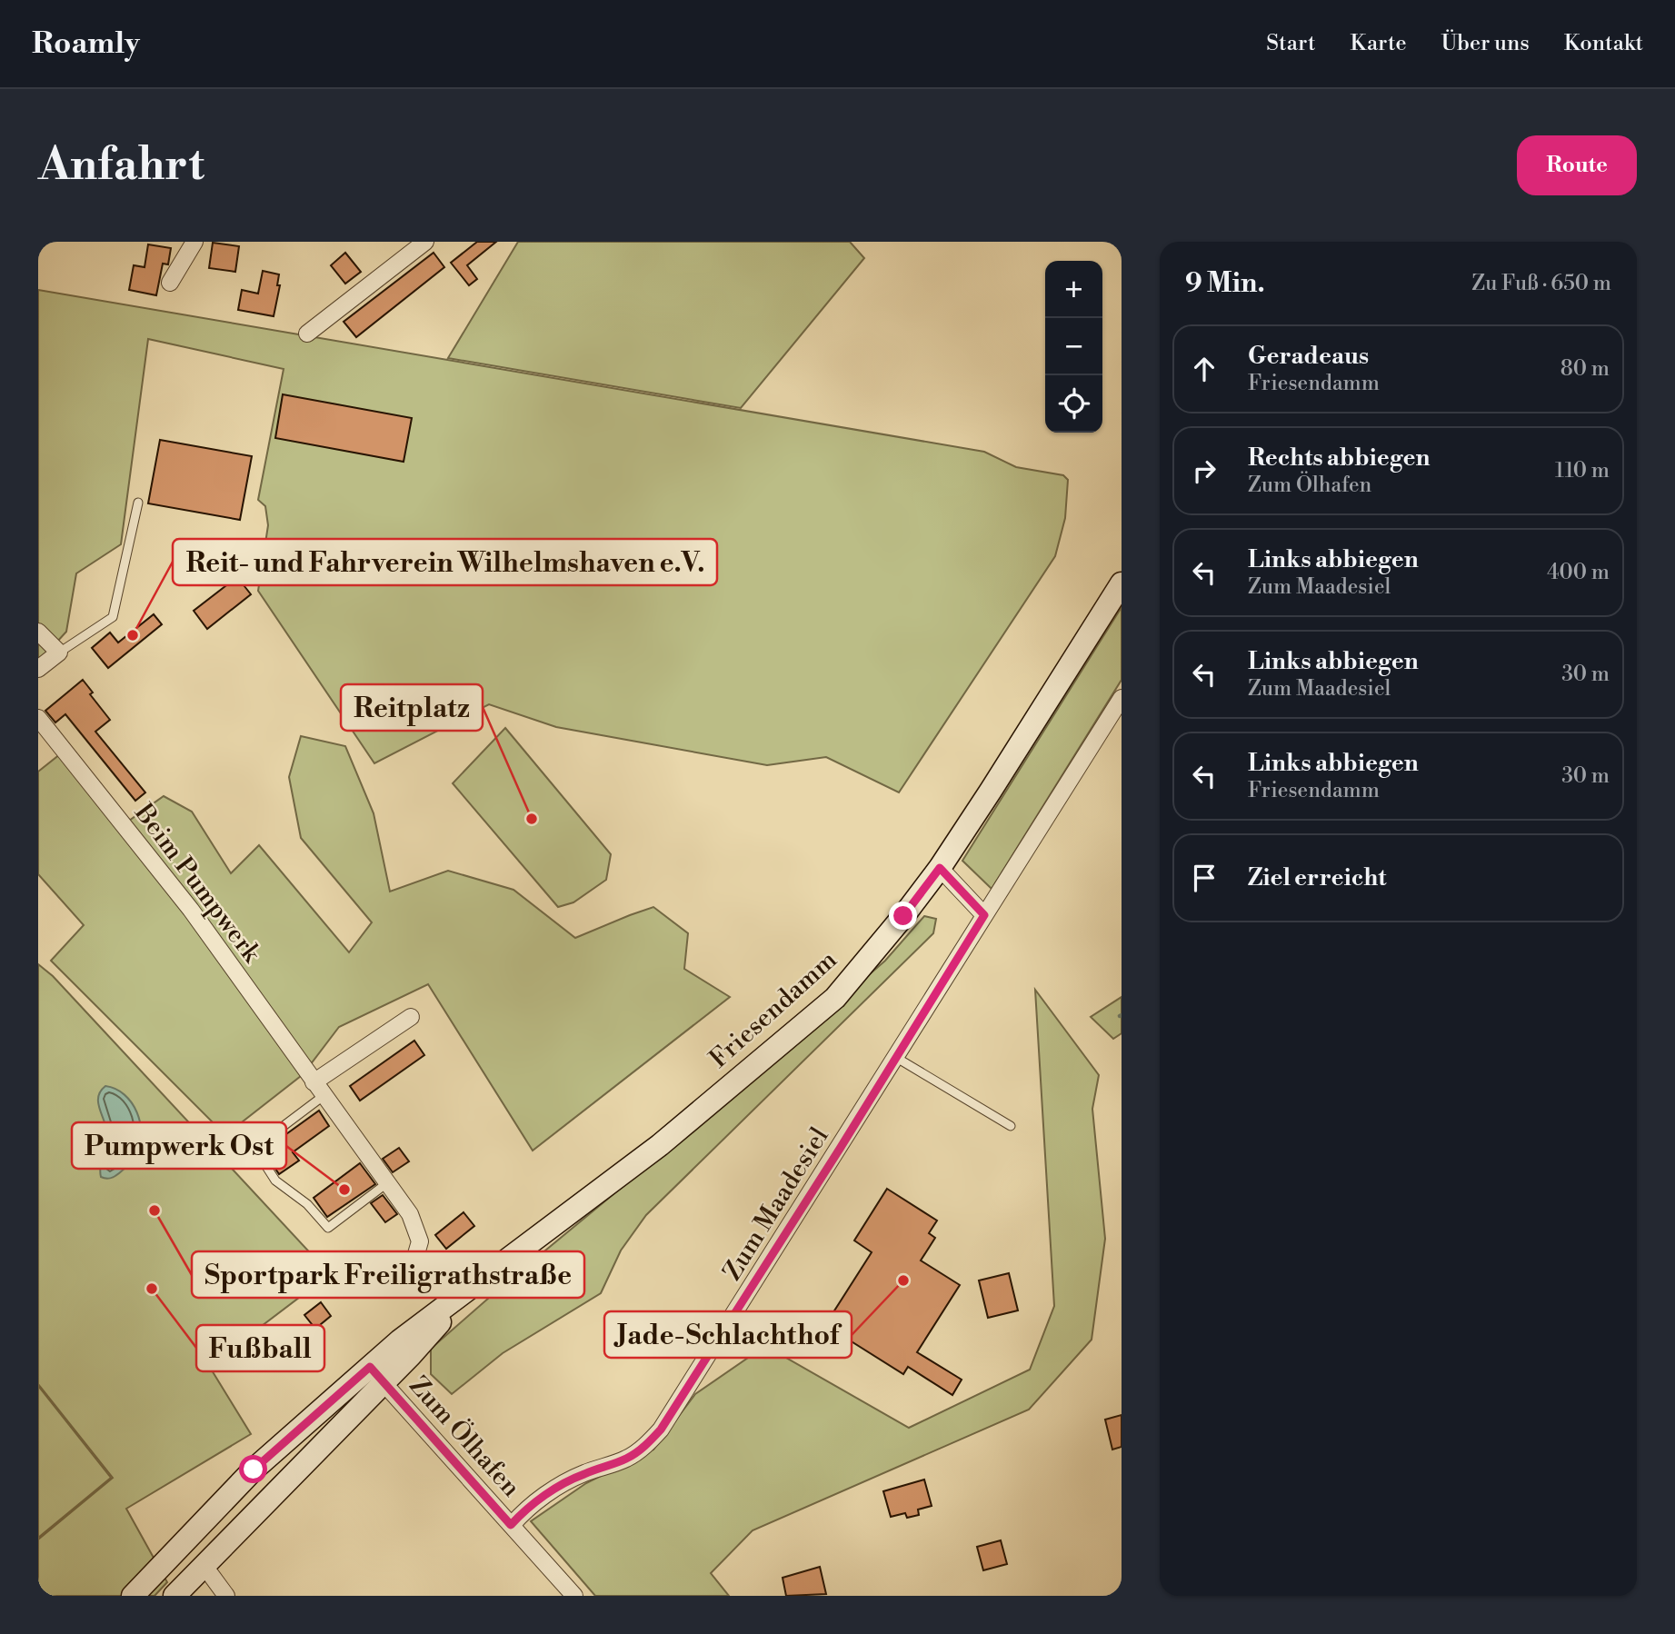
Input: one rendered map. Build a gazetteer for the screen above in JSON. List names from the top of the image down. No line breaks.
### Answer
{"streets":{"main road":["Friesendamm"],"street":["Beim Pumpwerk","Zum Maadesiel","Zum Ölhafen"]},"crossings":[["Friesendamm","Zum Ölhafen"],["Zum Maadesiel","Zum Ölhafen"]],"places":["Reit- und Fahrverein Wilhelmshaven e.V.","Reitplatz","Pumpwerk Ost","Sportpark Freiligrathstraße","Jade-Schlachthof","Fußball"],"page":{"header":"Roamly","nav":["Start","Karte","Über uns","Kontakt"],"buttons":"Route","title":"Anfahrt","heading":["9 Min.","Zu Fuß · 650 m"],"map_buttons":["+","−"],"list":[["Geradeaus","Friesendamm","80 m"],["Rechts abbiegen","Zum Ölhafen","110 m"],["Links abbiegen","Zum Maadesiel","400 m"],["Links abbiegen","Zum Maadesiel","30 m"],["Links abbiegen","Friesendamm","30 m"],"Ziel erreicht"]}}
